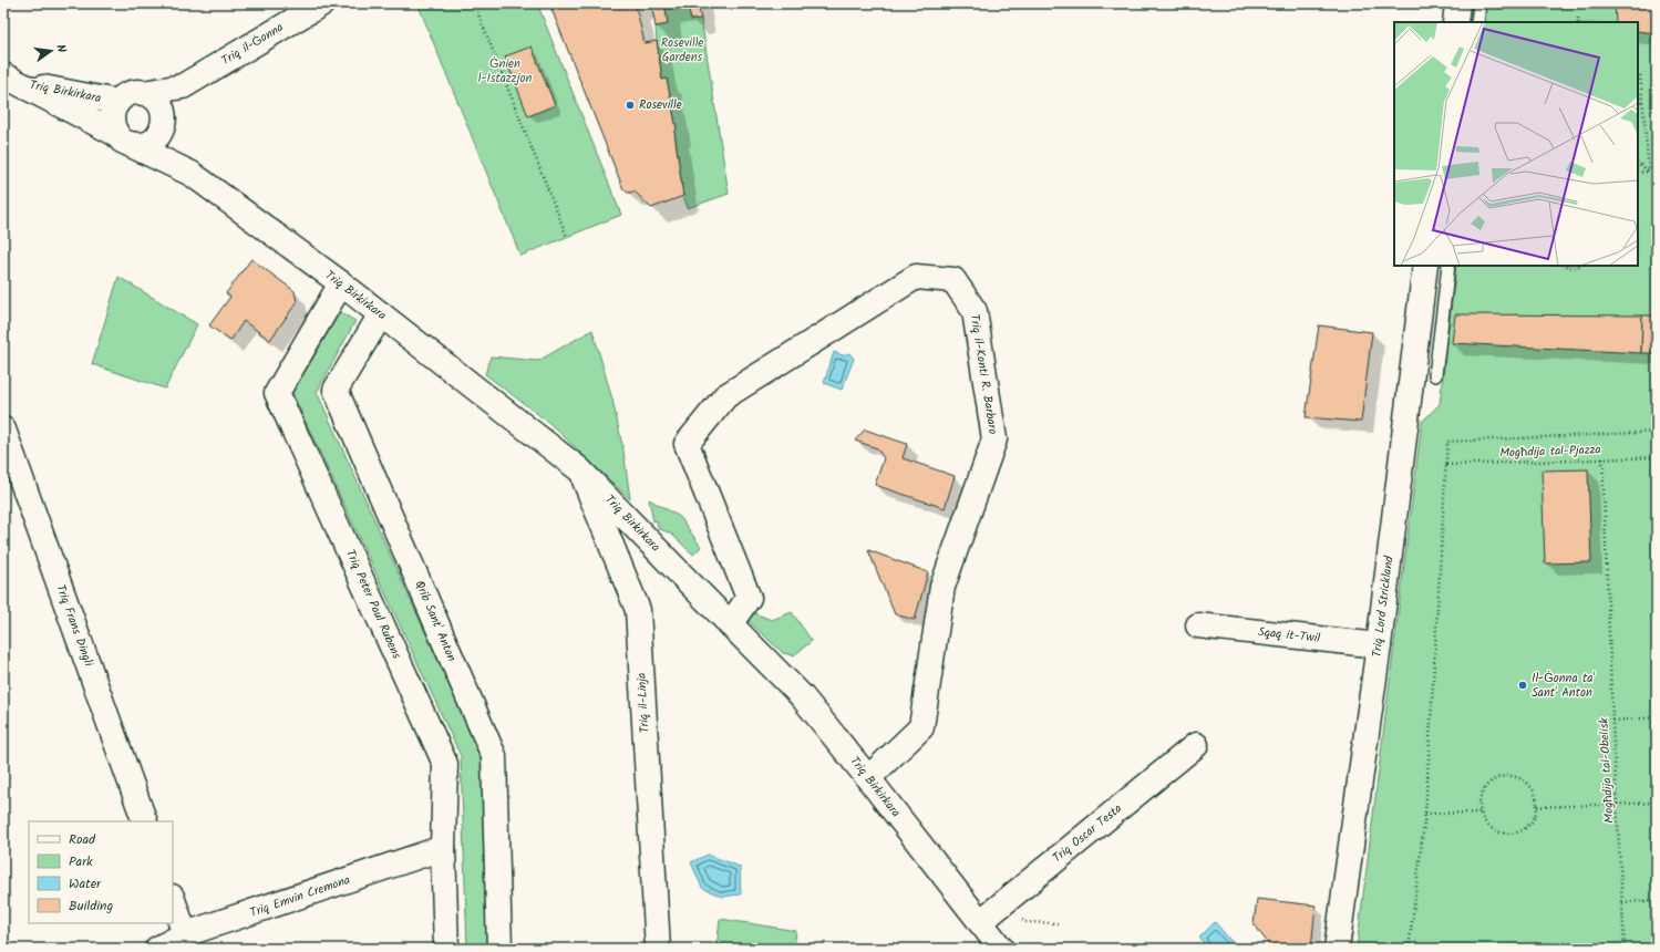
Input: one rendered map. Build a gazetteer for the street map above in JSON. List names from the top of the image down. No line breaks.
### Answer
{"streets":{"street":["Triq il-Ġonna","Triq Birkirkara","Triq il-Konti R. Barbaro","Triq Peter Paul Rubens","Triq Lord Strickland","Qrib Sant' Anton","Triq Frans Dingli","Sqaq it-Twil","Triq il-Linja","Triq Oscar Testa","Triq Emvin Cremona"],"path":["Mogħdija tal-Pjazza","Mogħdija tal-Obelisk"]},"crossings":[["Triq il-Ġonna","Triq Birkirkara"],["Triq Birkirkara","Triq il-Konti R. Barbaro"],["Triq Birkirkara","Triq Peter Paul Rubens"],["Triq Birkirkara","Qrib Sant' Anton"],["Triq Birkirkara","Triq il-Linja"],["Triq Birkirkara","Triq Oscar Testa"],["Mogħdija tal-Pjazza","Mogħdija tal-Obelisk"],["Triq Peter Paul Rubens","Triq Emvin Cremona"],["Triq Lord Strickland","Sqaq it-Twil"]],"parks":["Roseville Gardens","Ġnien l-Istazzjon"],"places":["Roseville","Il-Ġonna ta' Sant' Anton"],"legend":["Road","Park","Water","Building"],"north":"right"}
